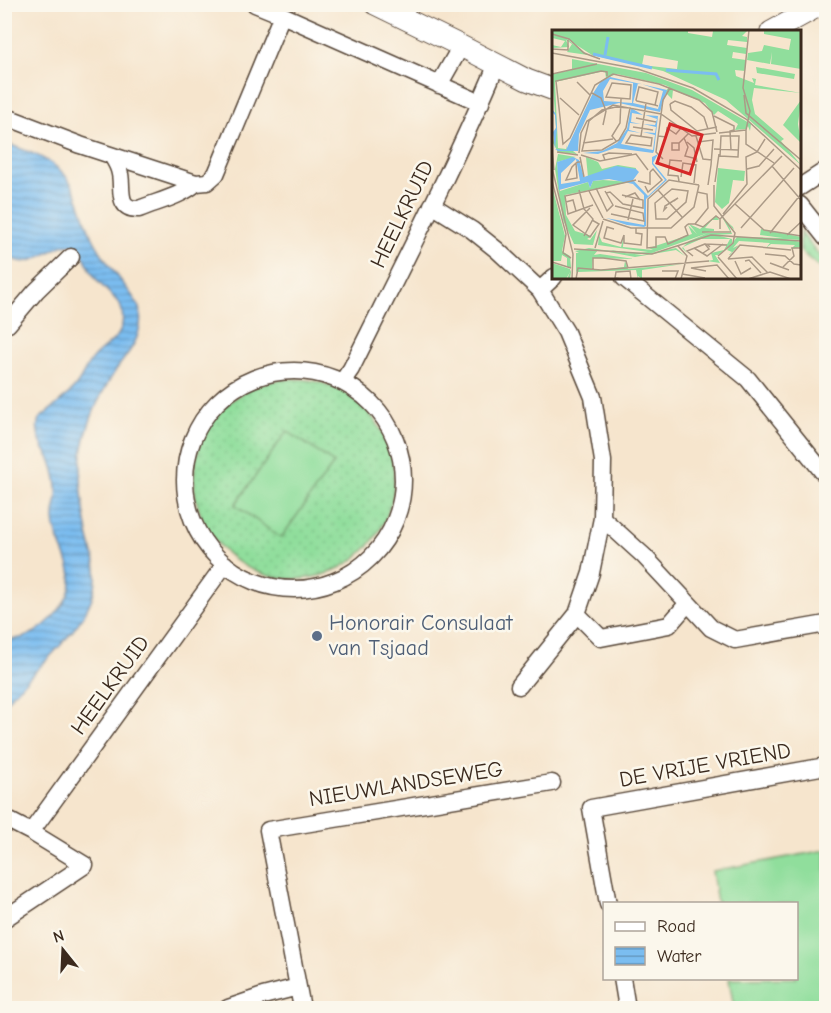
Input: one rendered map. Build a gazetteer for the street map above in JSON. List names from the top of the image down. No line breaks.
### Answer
{"streets":{"street":["HEELKRUID","DE VRIJE VRIEND","NIEUWLANDSEWEG"]},"places":["Honorair Consulaat van Tsjaad"],"legend":["Road","Water"],"north":"top"}
